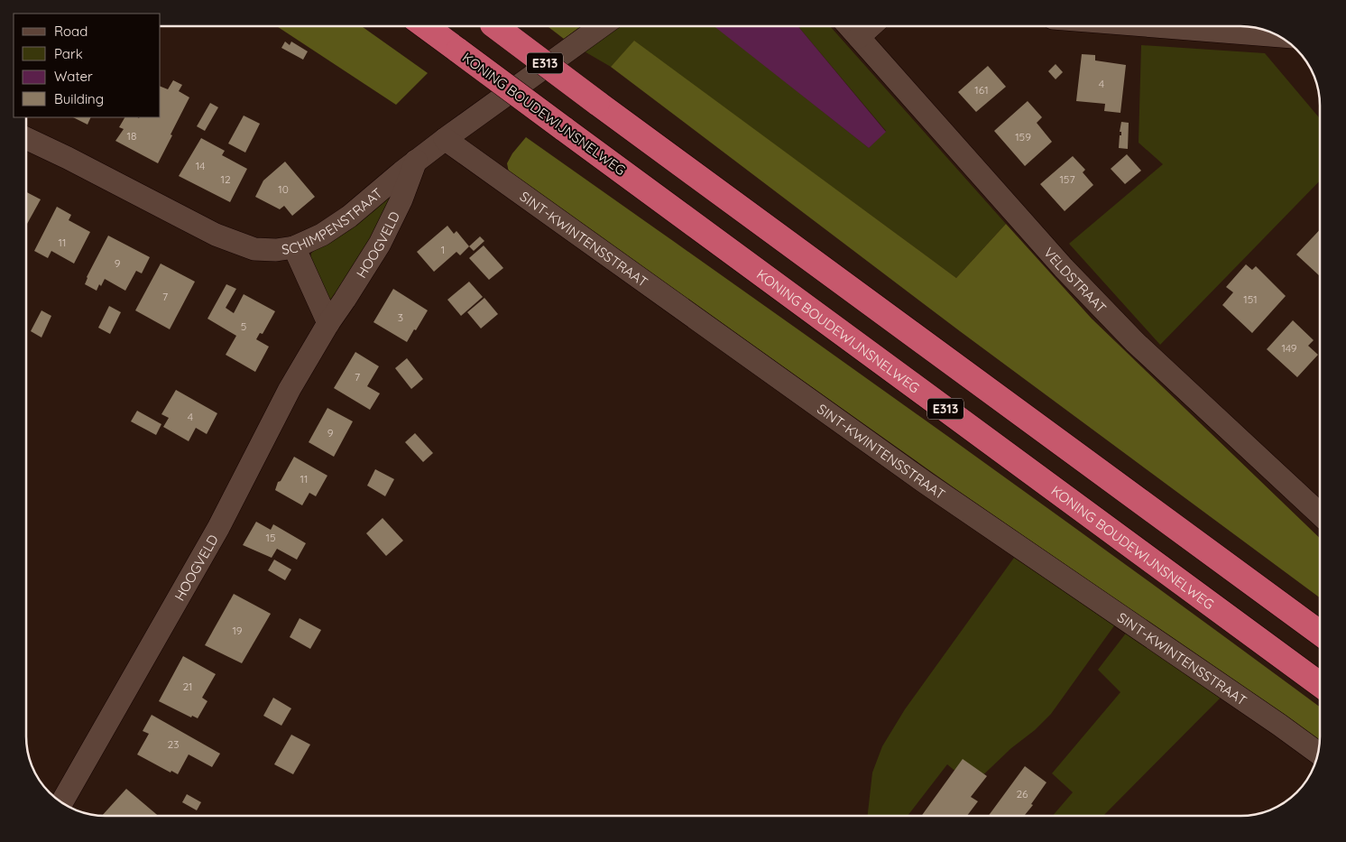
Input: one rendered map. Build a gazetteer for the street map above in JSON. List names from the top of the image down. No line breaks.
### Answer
{"streets":{"highway":["E313","KONING BOUDEWIJNSNELWEG"],"street":["SCHIMPENSTRAAT","SINT-KWINTENSSTRAAT","HOOGVELD","VELDSTRAAT"]},"crossings":[["SCHIMPENSTRAAT","SINT-KWINTENSSTRAAT"],["SCHIMPENSTRAAT","HOOGVELD"]],"house_numbers":["4","161","18","159","14","12","157","10","11","1","9","7","151","3","5","149","7","4","9","11","15","19","21","23","26"],"legend":["Road","Park","Water","Building"]}
